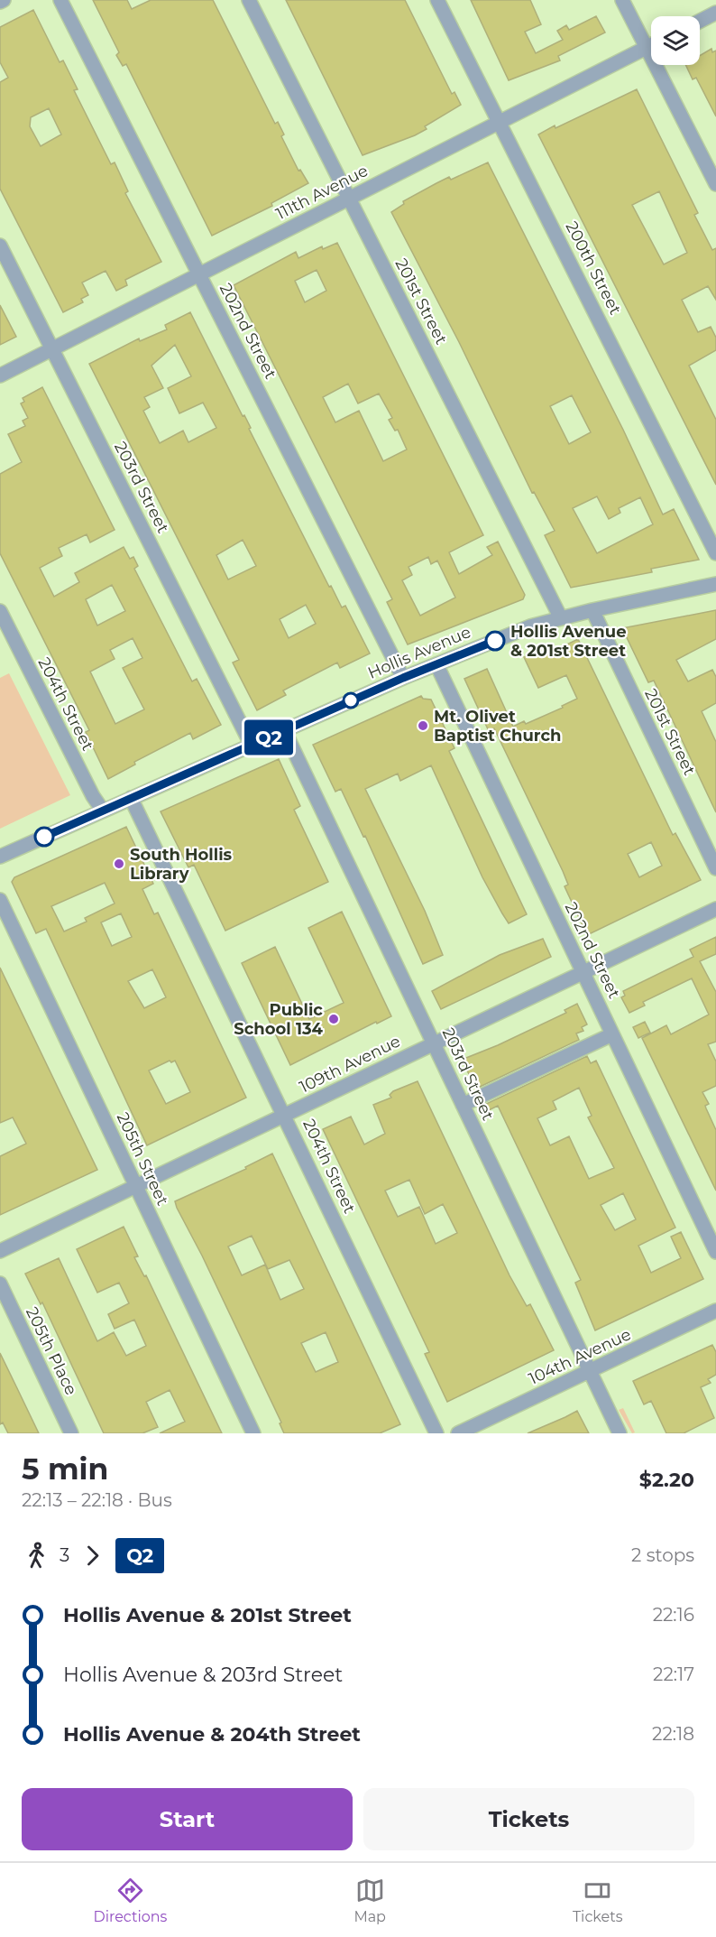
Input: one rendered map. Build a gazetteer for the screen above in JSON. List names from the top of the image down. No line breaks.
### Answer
{"streets":{"street":["111th Avenue","200th Street","201st Street","202nd Street","203rd Street","Hollis Avenue","204th Street","109th Avenue","205th Street","205th Place","104th Avenue"]},"crossings":[["111th Avenue","200th Street"],["111th Avenue","201st Street"],["111th Avenue","202nd Street"],["111th Avenue","203rd Street"],["201st Street","Hollis Avenue"],["202nd Street","Hollis Avenue"],["202nd Street","109th Avenue"],["203rd Street","Hollis Avenue"],["203rd Street","109th Avenue"],["203rd Street","104th Avenue"],["Hollis Avenue","204th Street"],["204th Street","109th Avenue"],["109th Avenue","205th Street"]],"places":["Hollis Avenue & 201st Street","Mt. Olivet Baptist Church","South Hollis Library","Public School 134"],"lines":["bus line Q2"],"page":{"on_map":"Q2","heading":["5 min","22:13 – 22:18 · Bus","$2.20"],"legs":["3","Q2","2 stops"],"list":[{"name":"Hollis Avenue & 201st Street","value":"22:16"},{"name":"Hollis Avenue & 203rd Street","value":"22:17"},{"name":"Hollis Avenue & 204th Street","value":"22:18"}],"buttons":["Start","Tickets"],"tabs":["Directions","Map","Tickets"]}}
